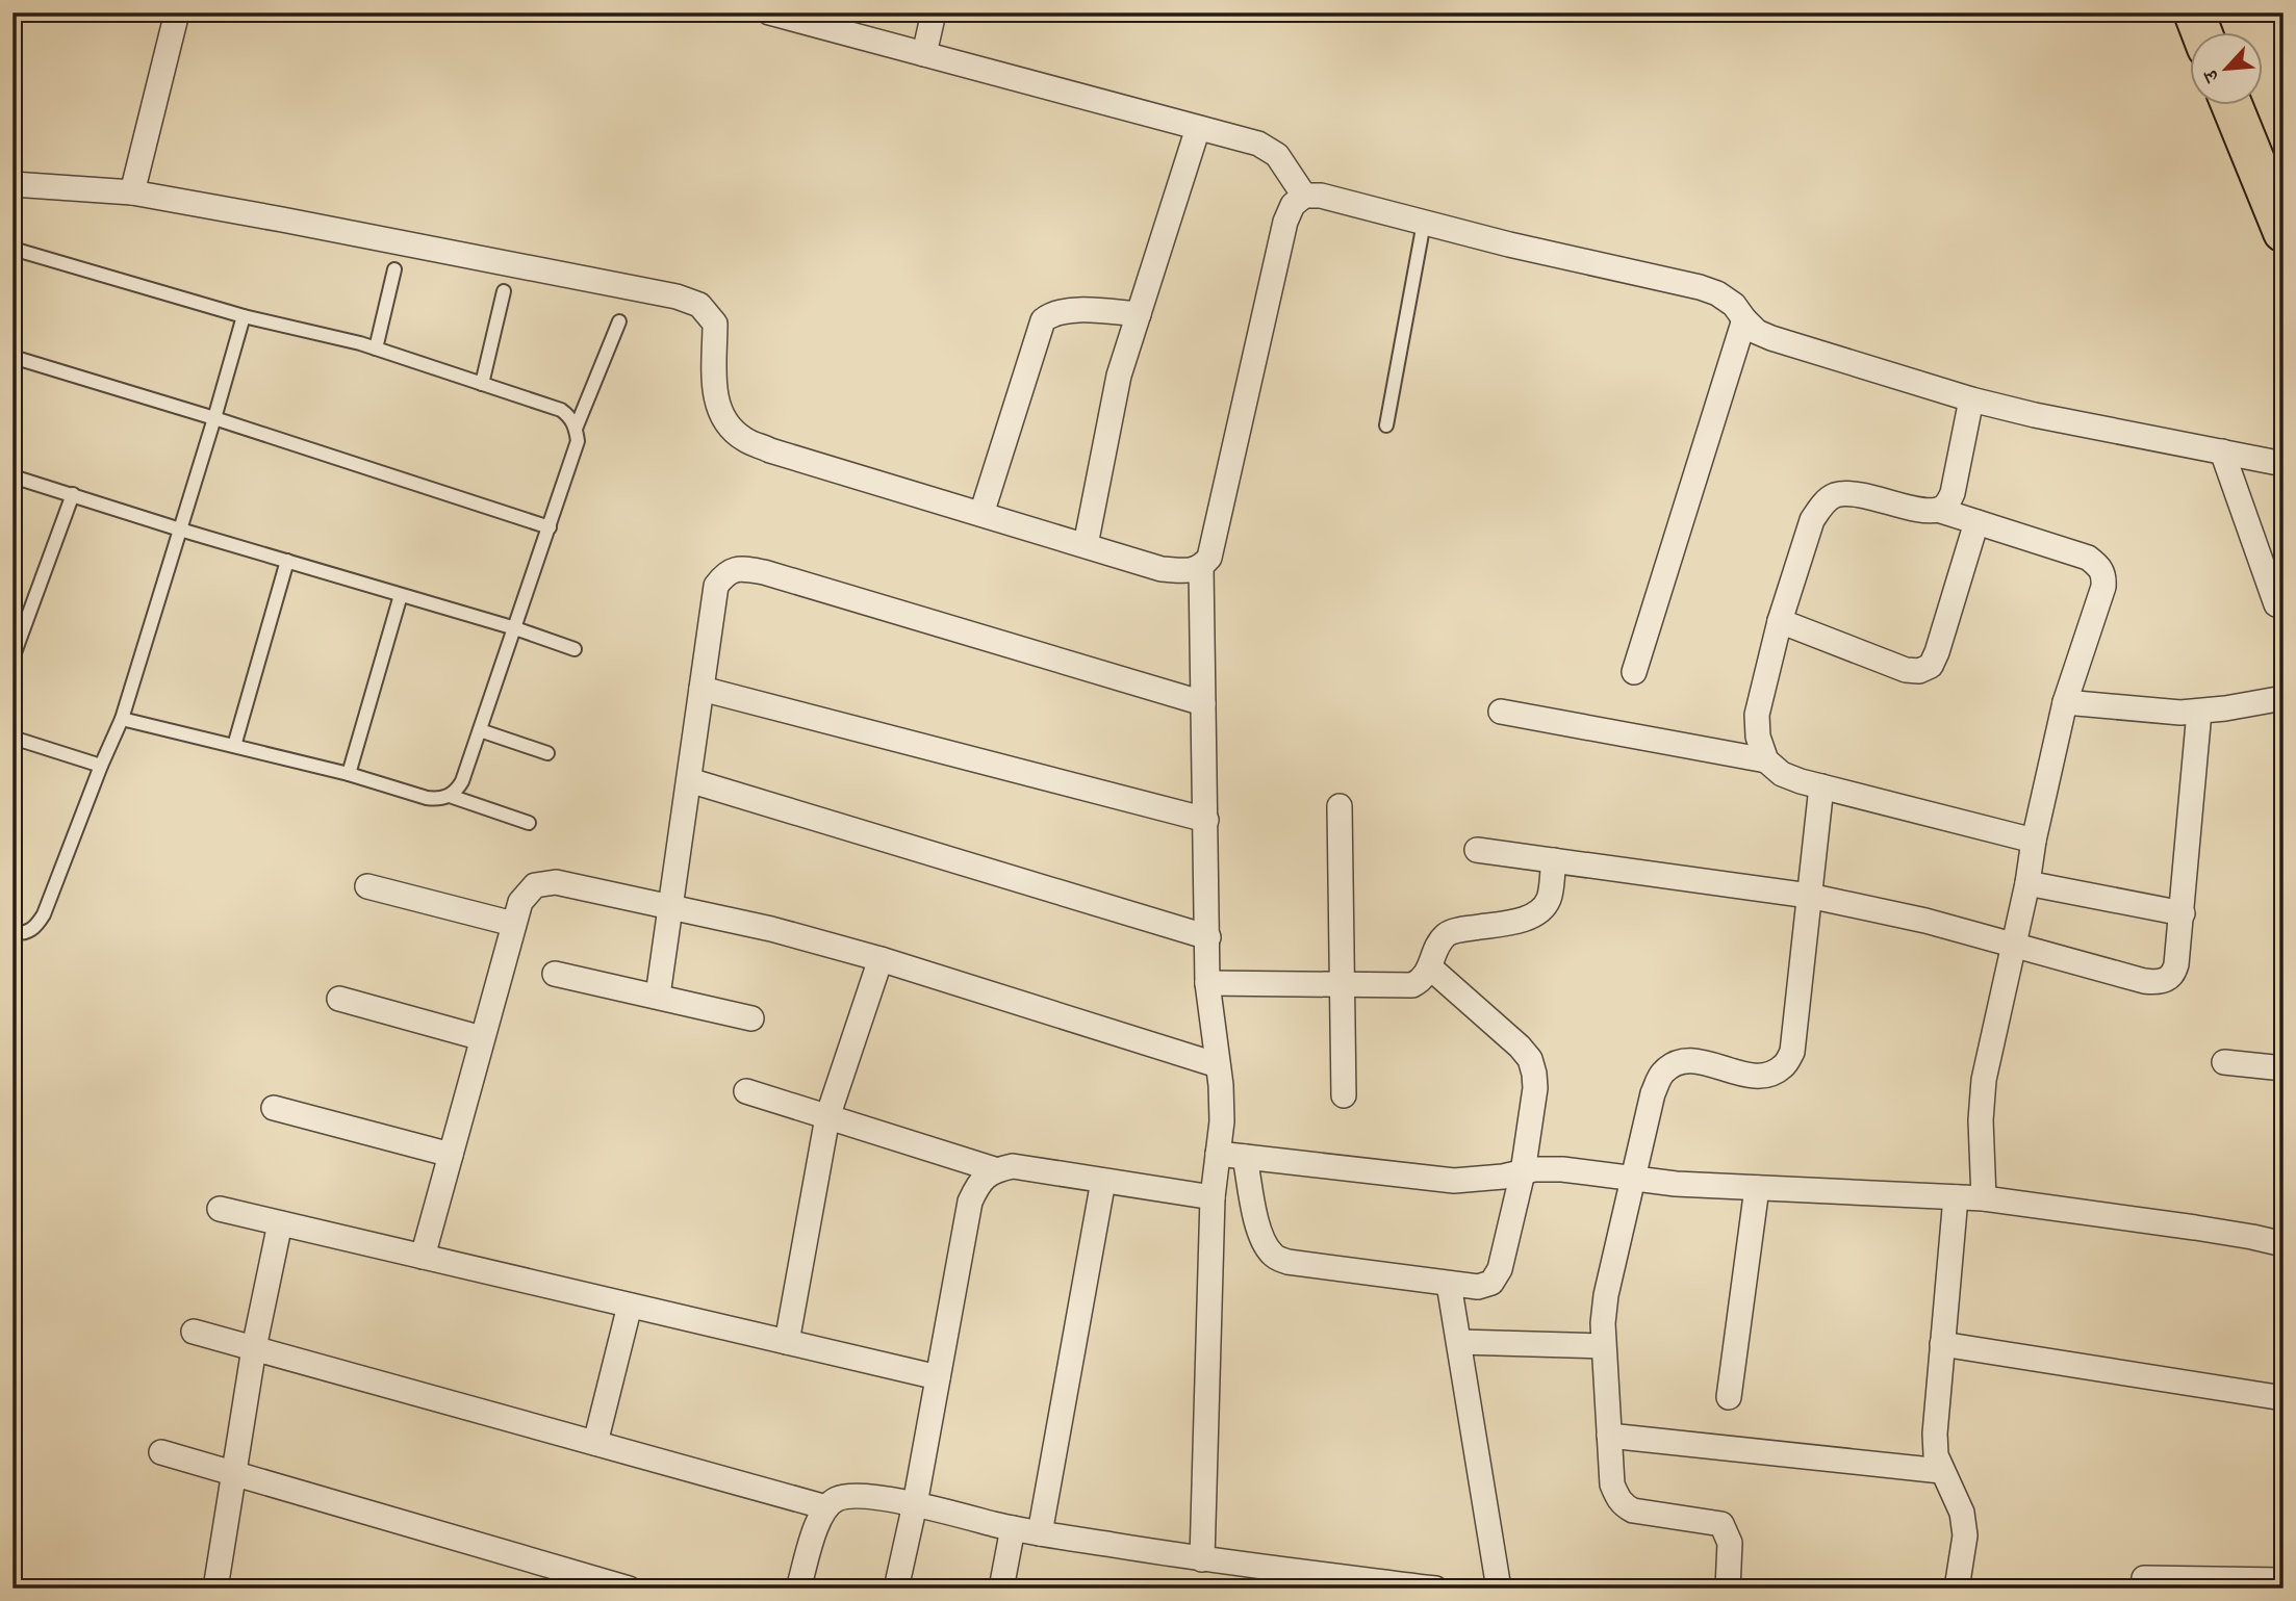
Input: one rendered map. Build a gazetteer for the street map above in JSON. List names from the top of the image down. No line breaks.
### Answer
{"north":"bottom left"}
